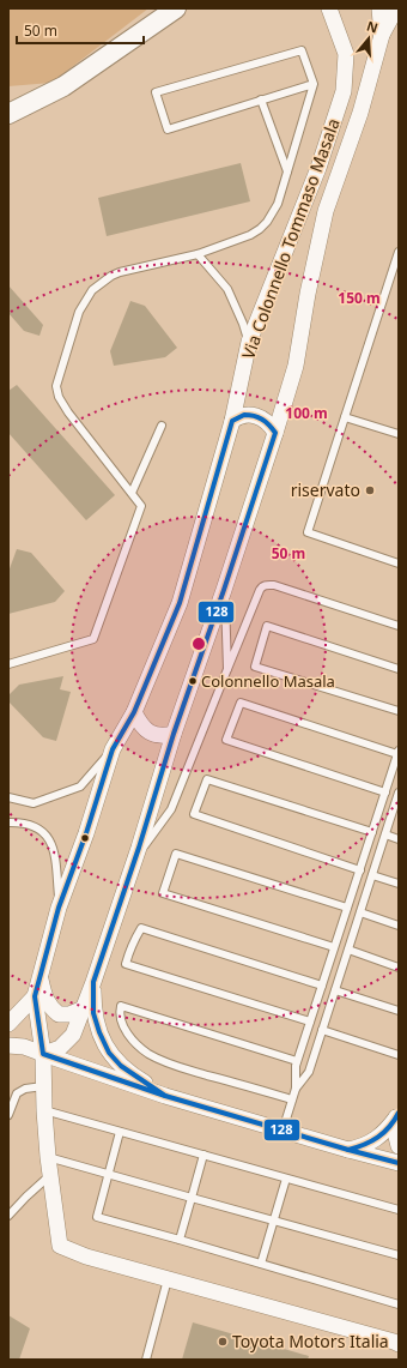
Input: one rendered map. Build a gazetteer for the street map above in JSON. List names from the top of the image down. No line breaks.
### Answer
{"streets":{"street":["Via Colonnello Tommaso Masala"]},"places":["riservato","Colonnello Masala","Toyota Motors Italia"],"lines":["transit line 128"],"scale_bar":"50 m","north":"top","rings":["150 m","100 m","50 m"]}
